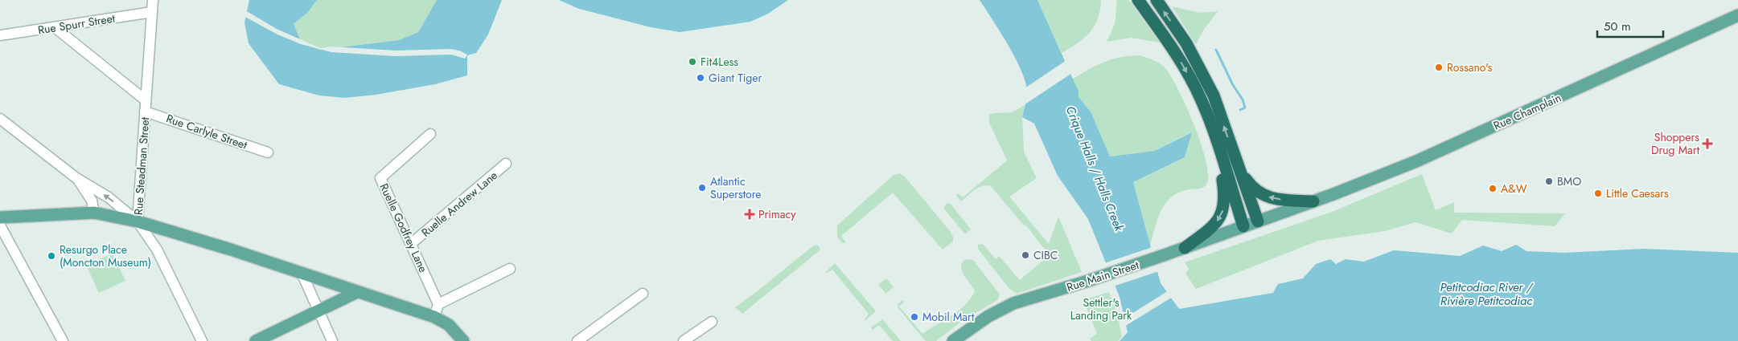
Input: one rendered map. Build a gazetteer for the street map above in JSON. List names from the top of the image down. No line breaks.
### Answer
{"streets":{"main road":["Rue Champlain","Rue Main Street"],"street":["Rue Spurr Street","Rue Carlyle Street","Rue Steadman Street","Ruelle Andrew Lane","Ruelle Godfrey Lane"]},"crossings":[["Rue Spurr Street","Rue Steadman Street"],["Rue Champlain","Rue Main Street"],["Rue Carlyle Street","Rue Steadman Street"],["Ruelle Andrew Lane","Ruelle Godfrey Lane"]],"water":["Crique Halls / Halls Creek","Petitcodiac River / Rivière Petitcodiac"],"parks":["Settler's Landing Park"],"places":{"other":["Fit4Less","Rossano's","Giant Tiger","BMO","Atlantic Superstore","A&W","Little Caesars","CIBC","Resurgo Place (Moncton Museum)","Mobil Mart"],"health":["Shoppers Drug Mart","Primacy"]},"scale_bar":"50 m"}
